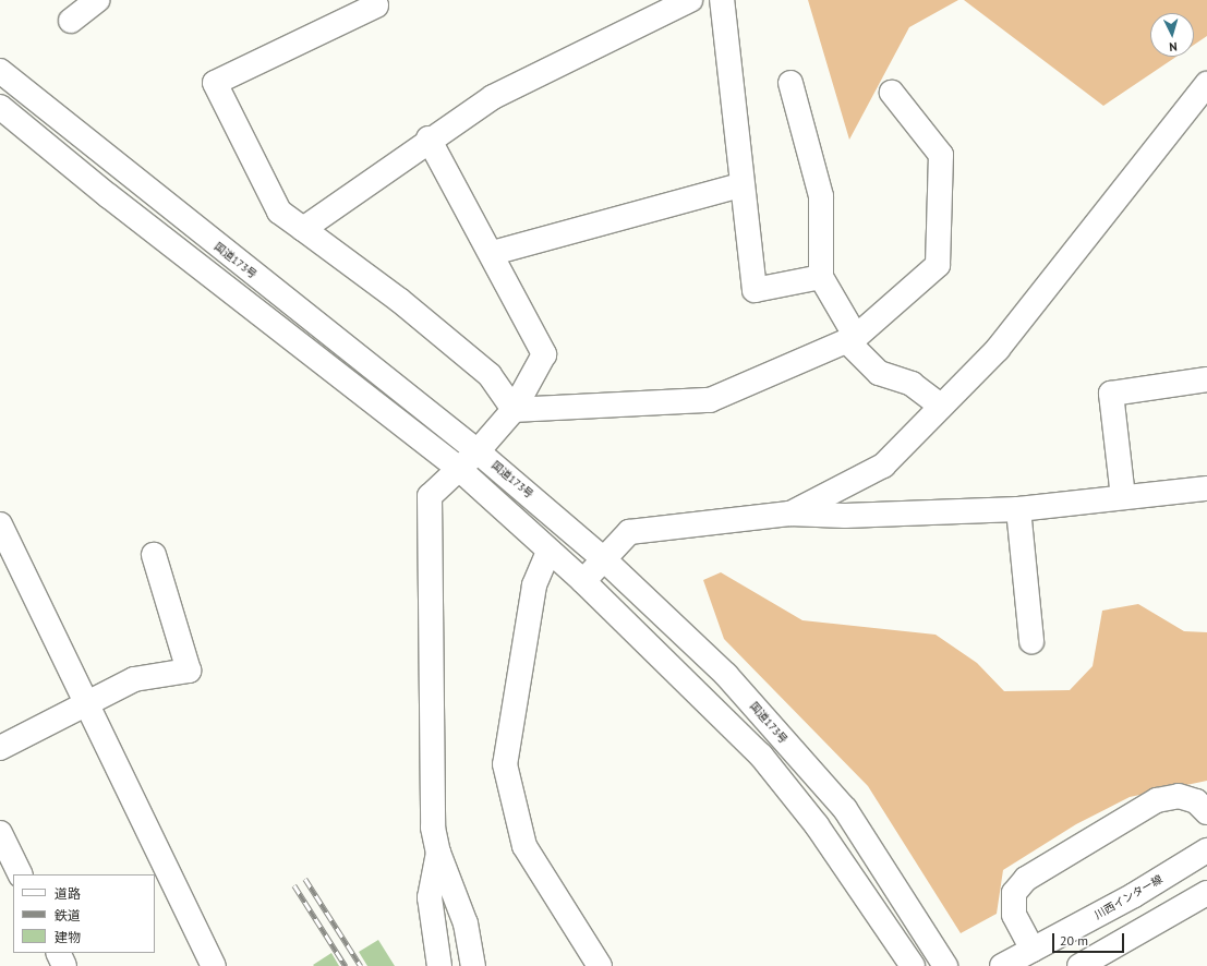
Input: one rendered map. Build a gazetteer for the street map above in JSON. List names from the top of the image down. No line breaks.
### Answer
{"streets":{"main road":["国道173号","川西インター線"]},"legend":["道路","鉄道","建物"],"scale_bar":"20 m","north":"bottom"}
